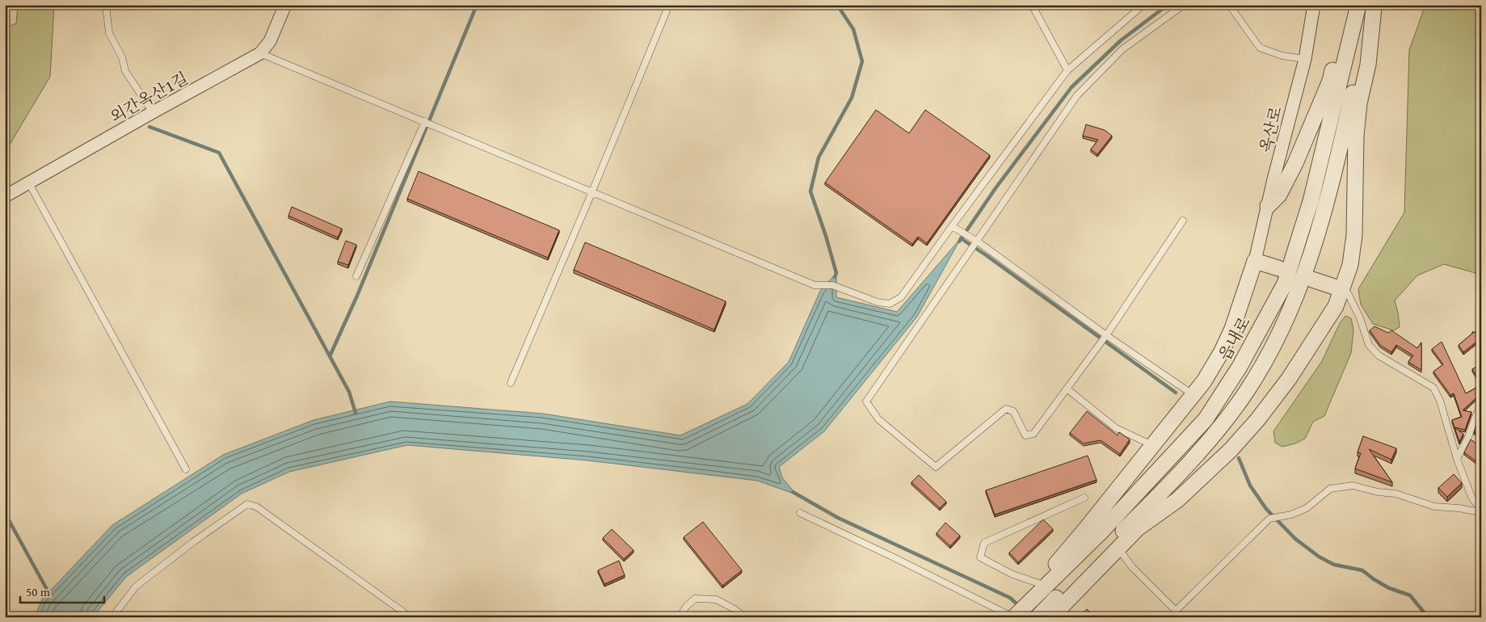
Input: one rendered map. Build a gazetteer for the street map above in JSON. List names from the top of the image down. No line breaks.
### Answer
{"streets":{"street":["외간옥산1길","옥산로","읍내로"]},"scale_bar":"50 m"}
